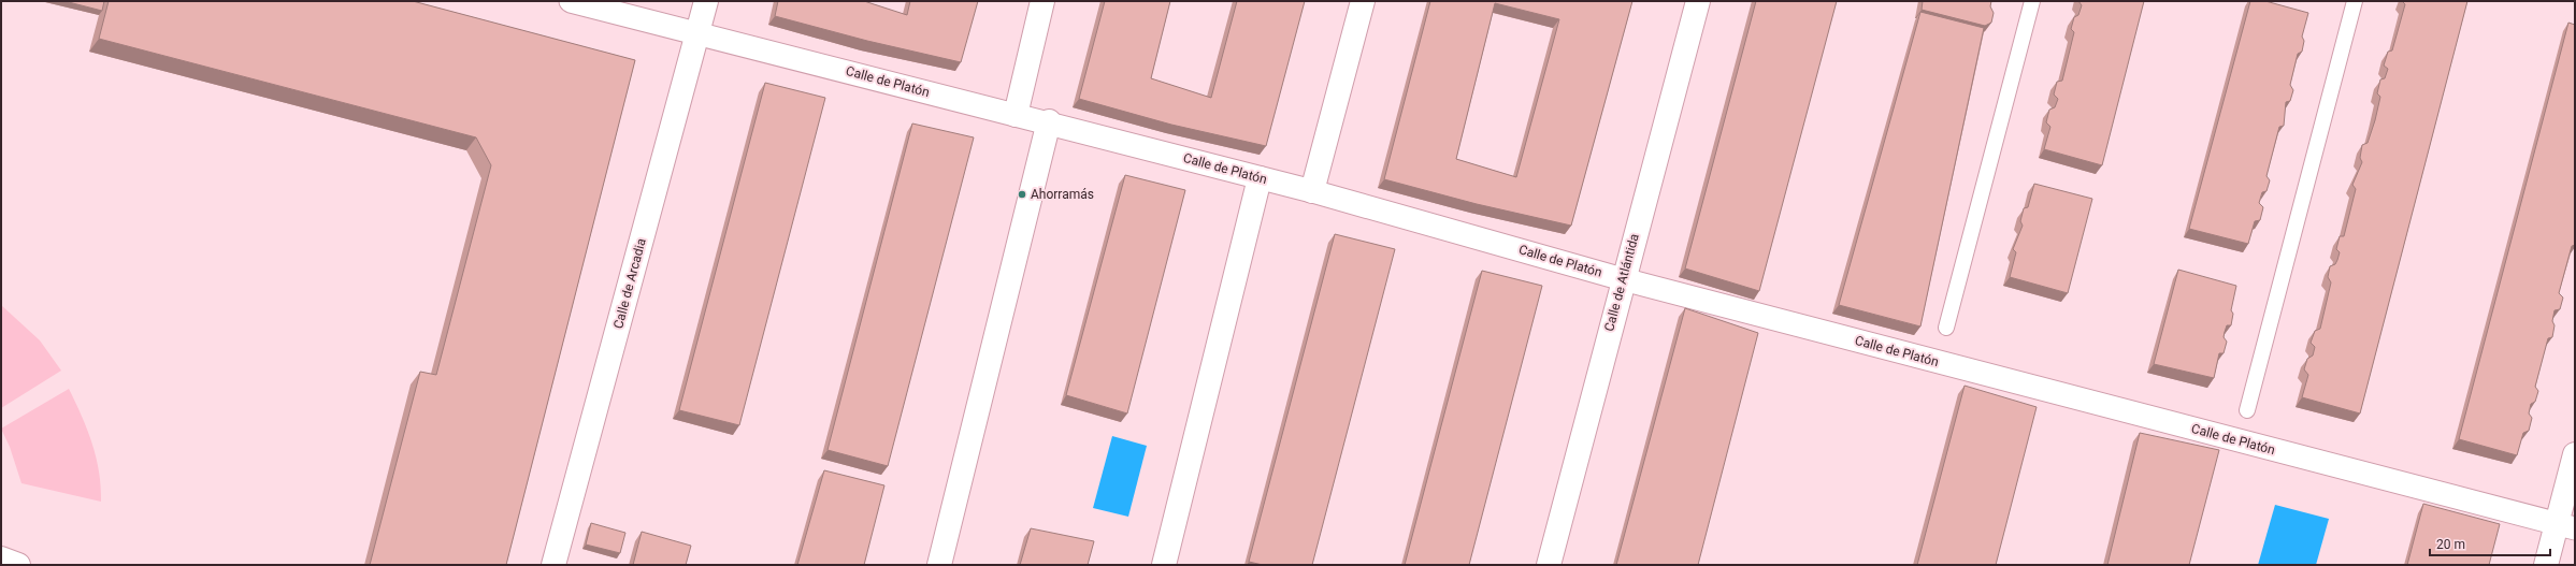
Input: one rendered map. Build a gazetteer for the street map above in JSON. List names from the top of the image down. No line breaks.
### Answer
{"streets":{"street":["Calle de Platón","Calle de Atlántida","Calle de Arcadia"]},"crossings":[["Calle de Platón","Calle de Atlántida"],["Calle de Platón","Calle de Arcadia"]],"places":["Ahorramás"],"scale_bar":"20 m"}
